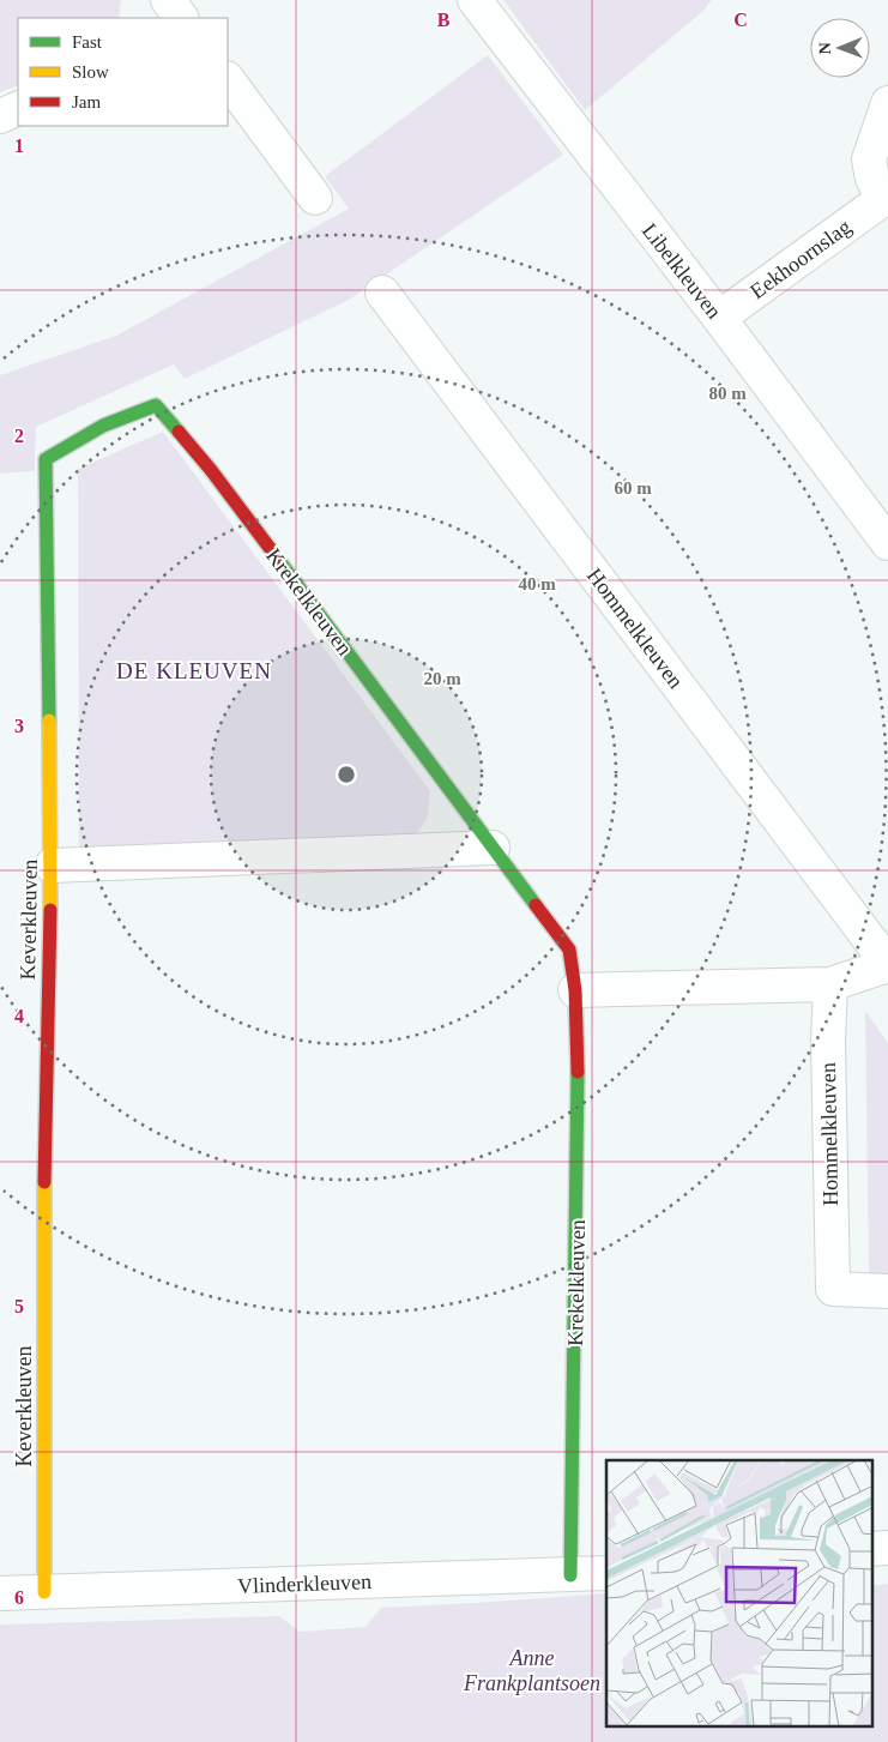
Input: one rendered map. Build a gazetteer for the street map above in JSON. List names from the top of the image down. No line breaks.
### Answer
{"streets":{"street":["Eekhoornslag","Libelkleuven","Krekelkleuven","Hommelkleuven","Keverkleuven","Vlinderkleuven"]},"crossings":[["Eekhoornslag","Libelkleuven"],["Krekelkleuven","Keverkleuven"],["Krekelkleuven","Vlinderkleuven"],["Keverkleuven","Vlinderkleuven"]],"districts":["DE KLEUVEN"],"parks":["Anne Frankplantsoen"],"legend":["Fast","Slow","Jam"],"north":"left","grid":{"columns":["B","C"],"rows":["1","2","3","4","5","6"]},"rings":["80 m","60 m","40 m","20 m"]}
